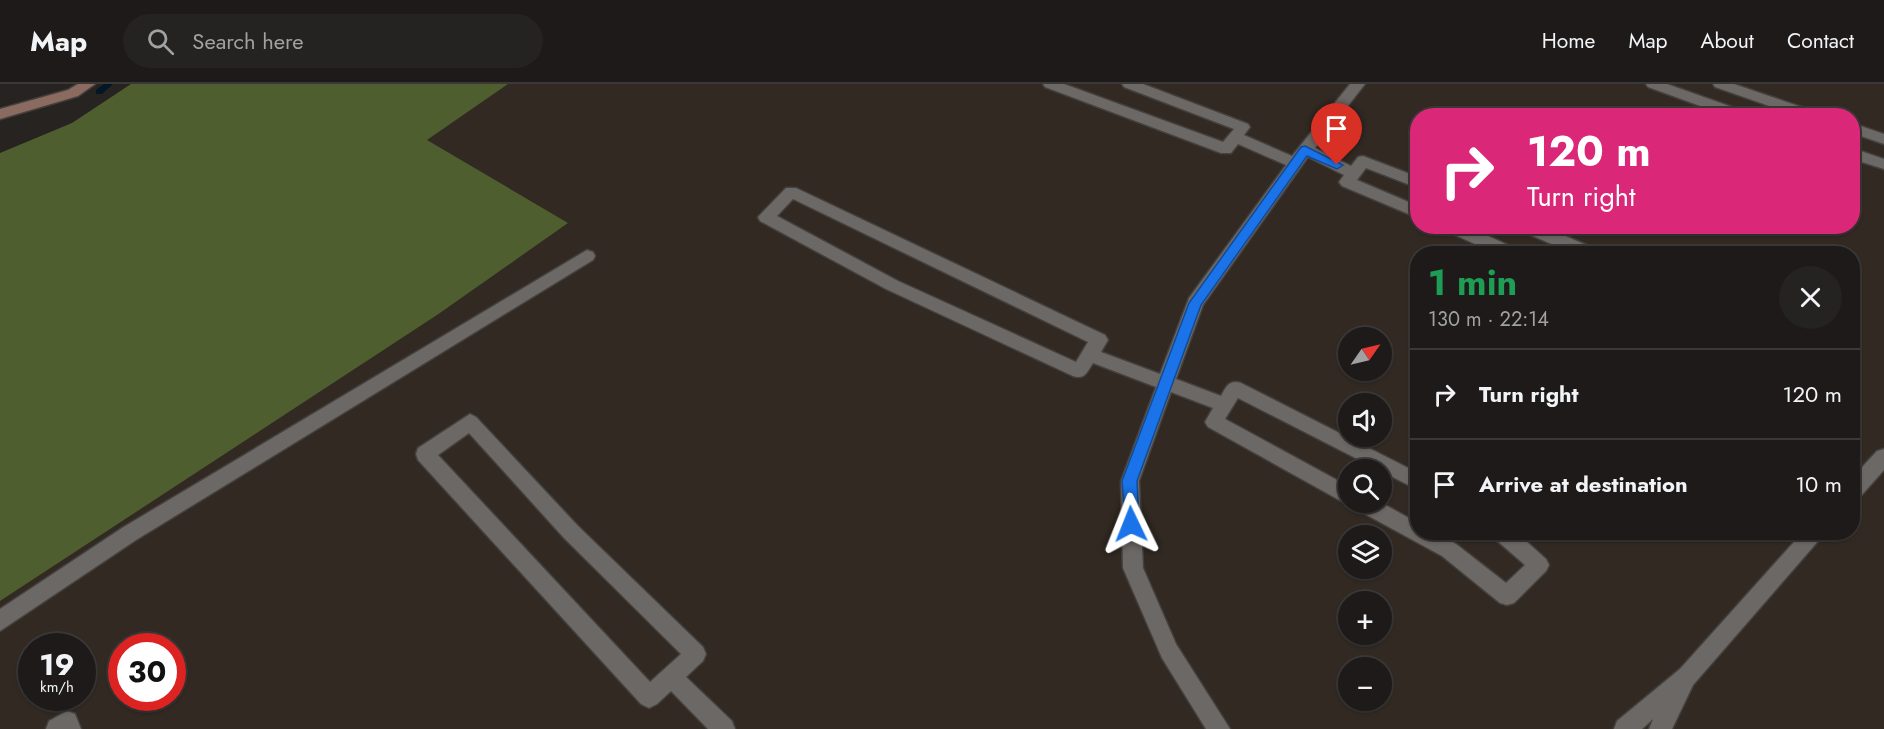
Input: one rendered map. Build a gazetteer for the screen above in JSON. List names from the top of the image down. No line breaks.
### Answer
{"north":"top right","page":{"header":"Map","search":"Search here","nav":["Home","Map","About","Contact"],"turn":["120 m","Turn right"],"heading":["1 min","130 m · 22:14"],"map_buttons":["+","−"],"list":[{"name":"Turn right","value":"120 m"},{"name":"Arrive at destination","value":"10 m"}],"speed":"19 km/h","limit":"30"}}
